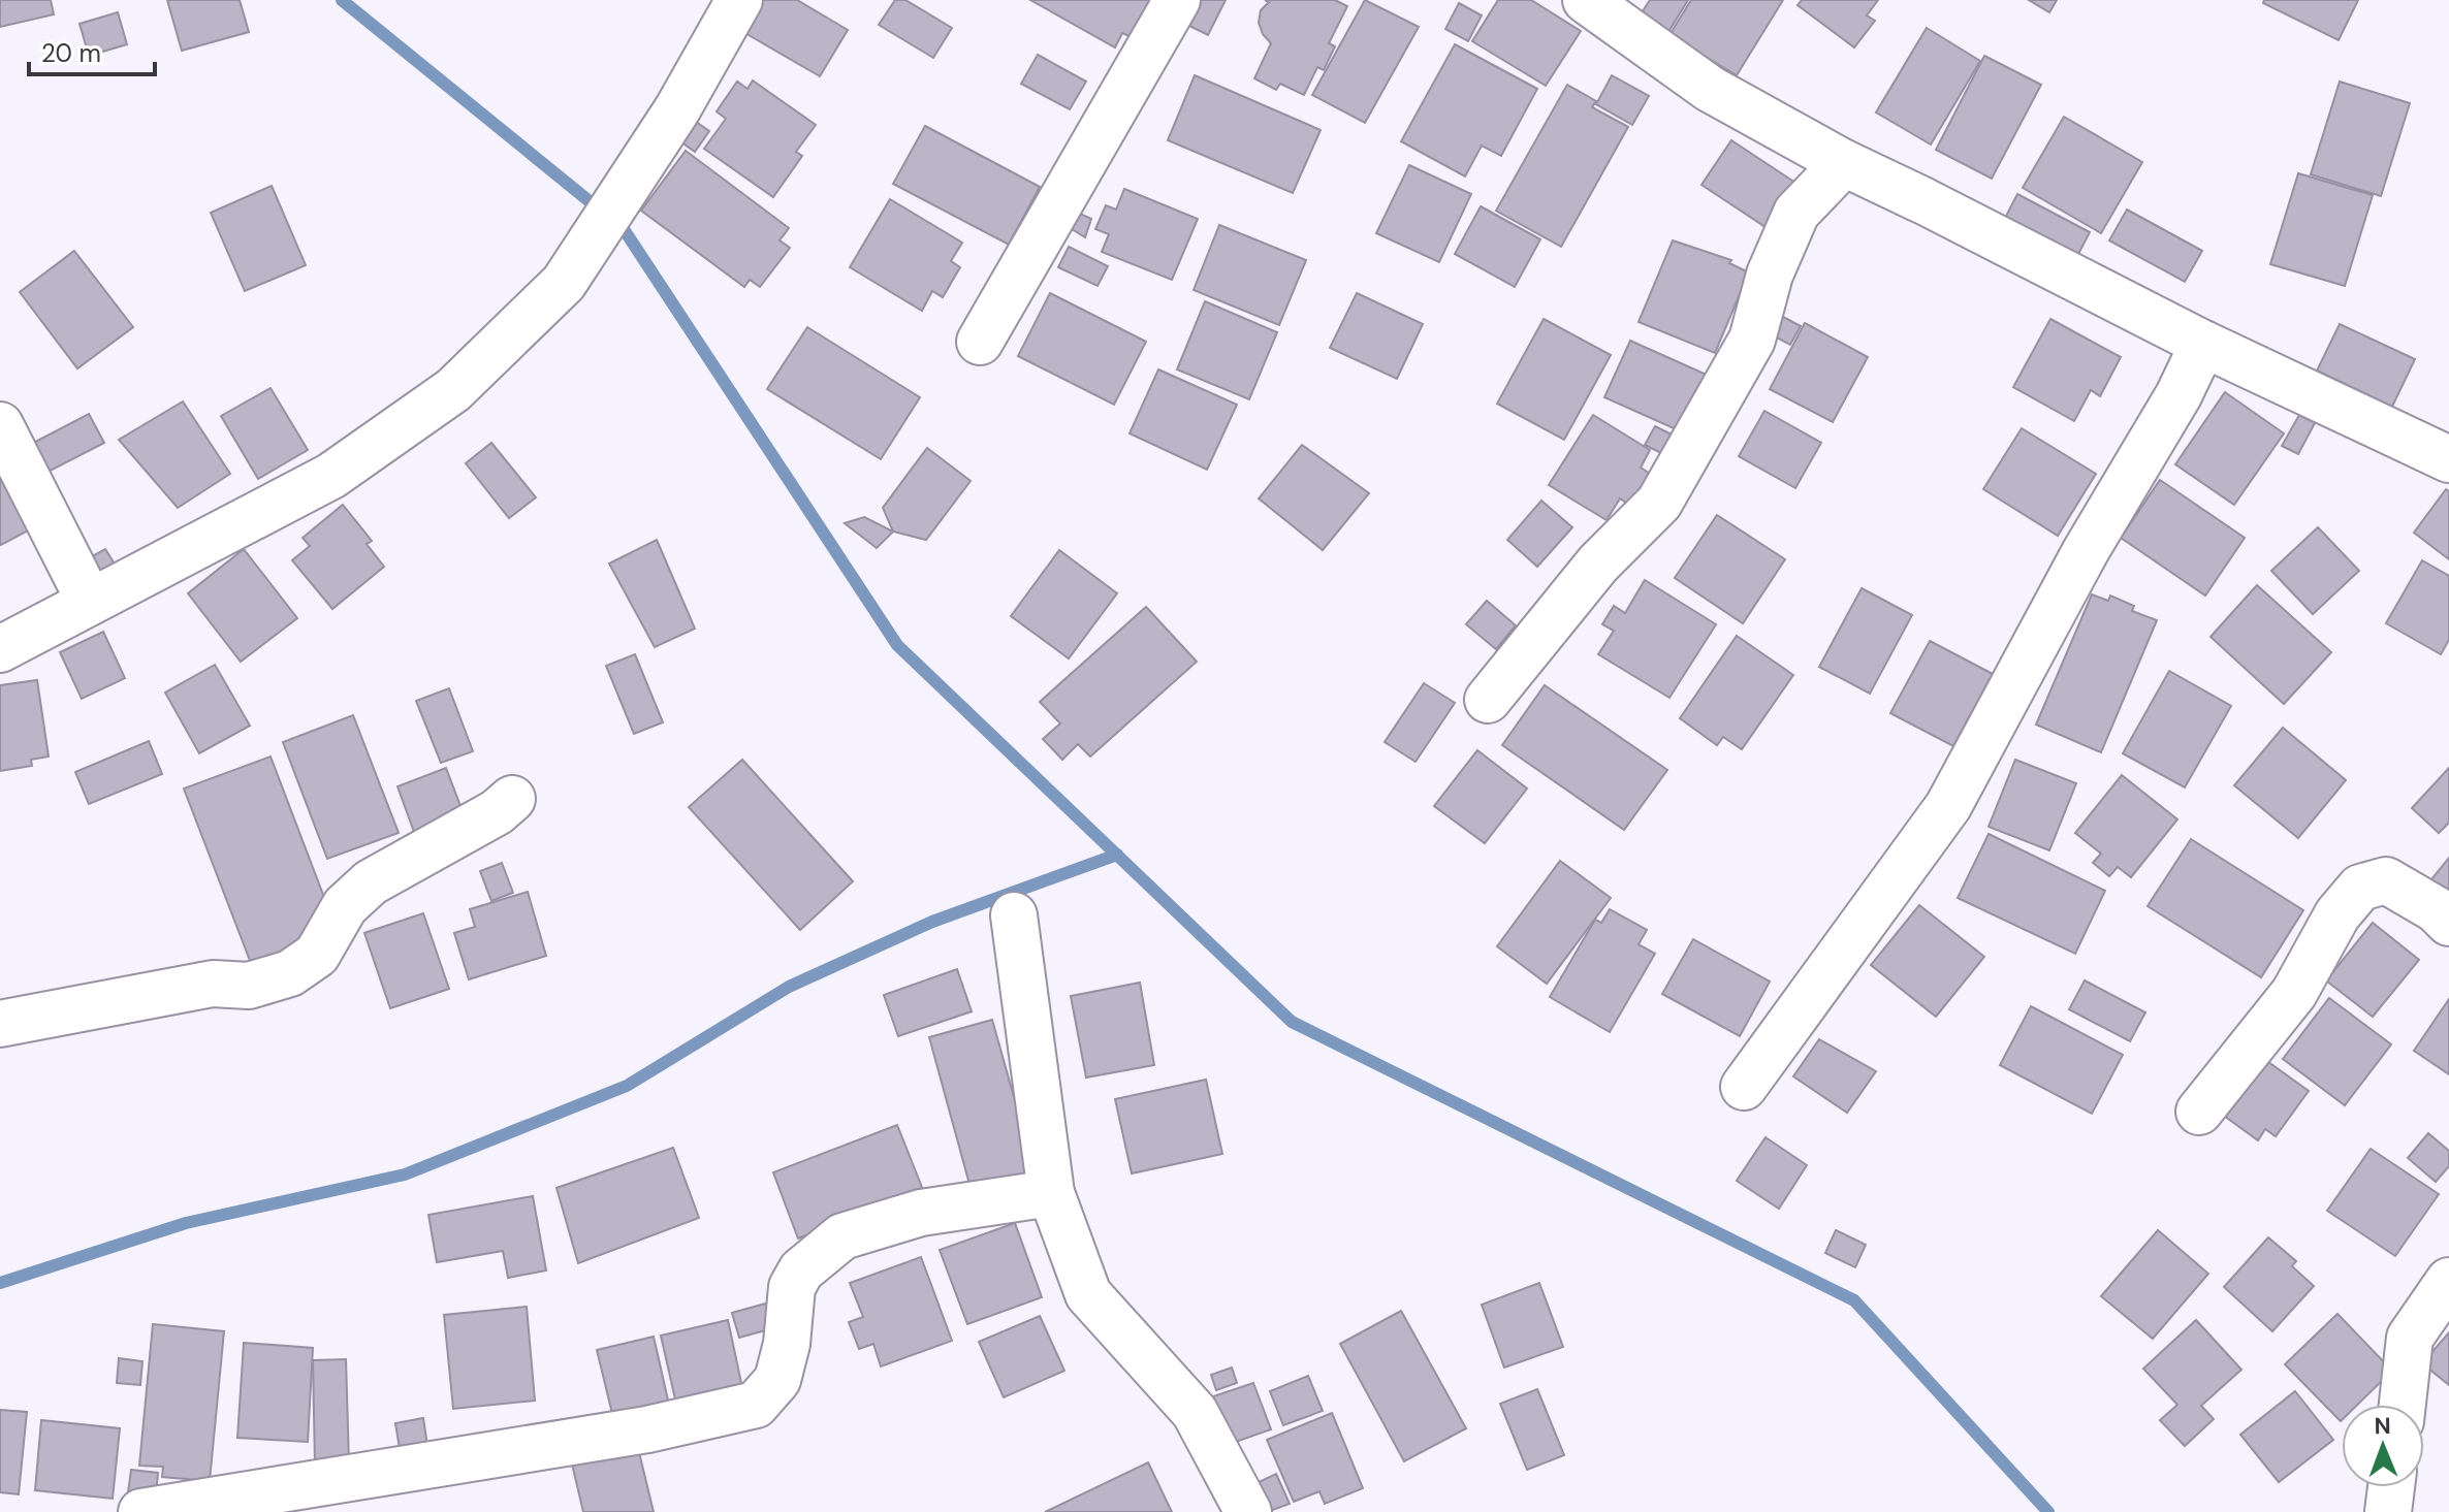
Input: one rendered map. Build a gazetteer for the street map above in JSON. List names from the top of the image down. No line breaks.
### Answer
{"scale_bar":"20 m","north":"top"}
